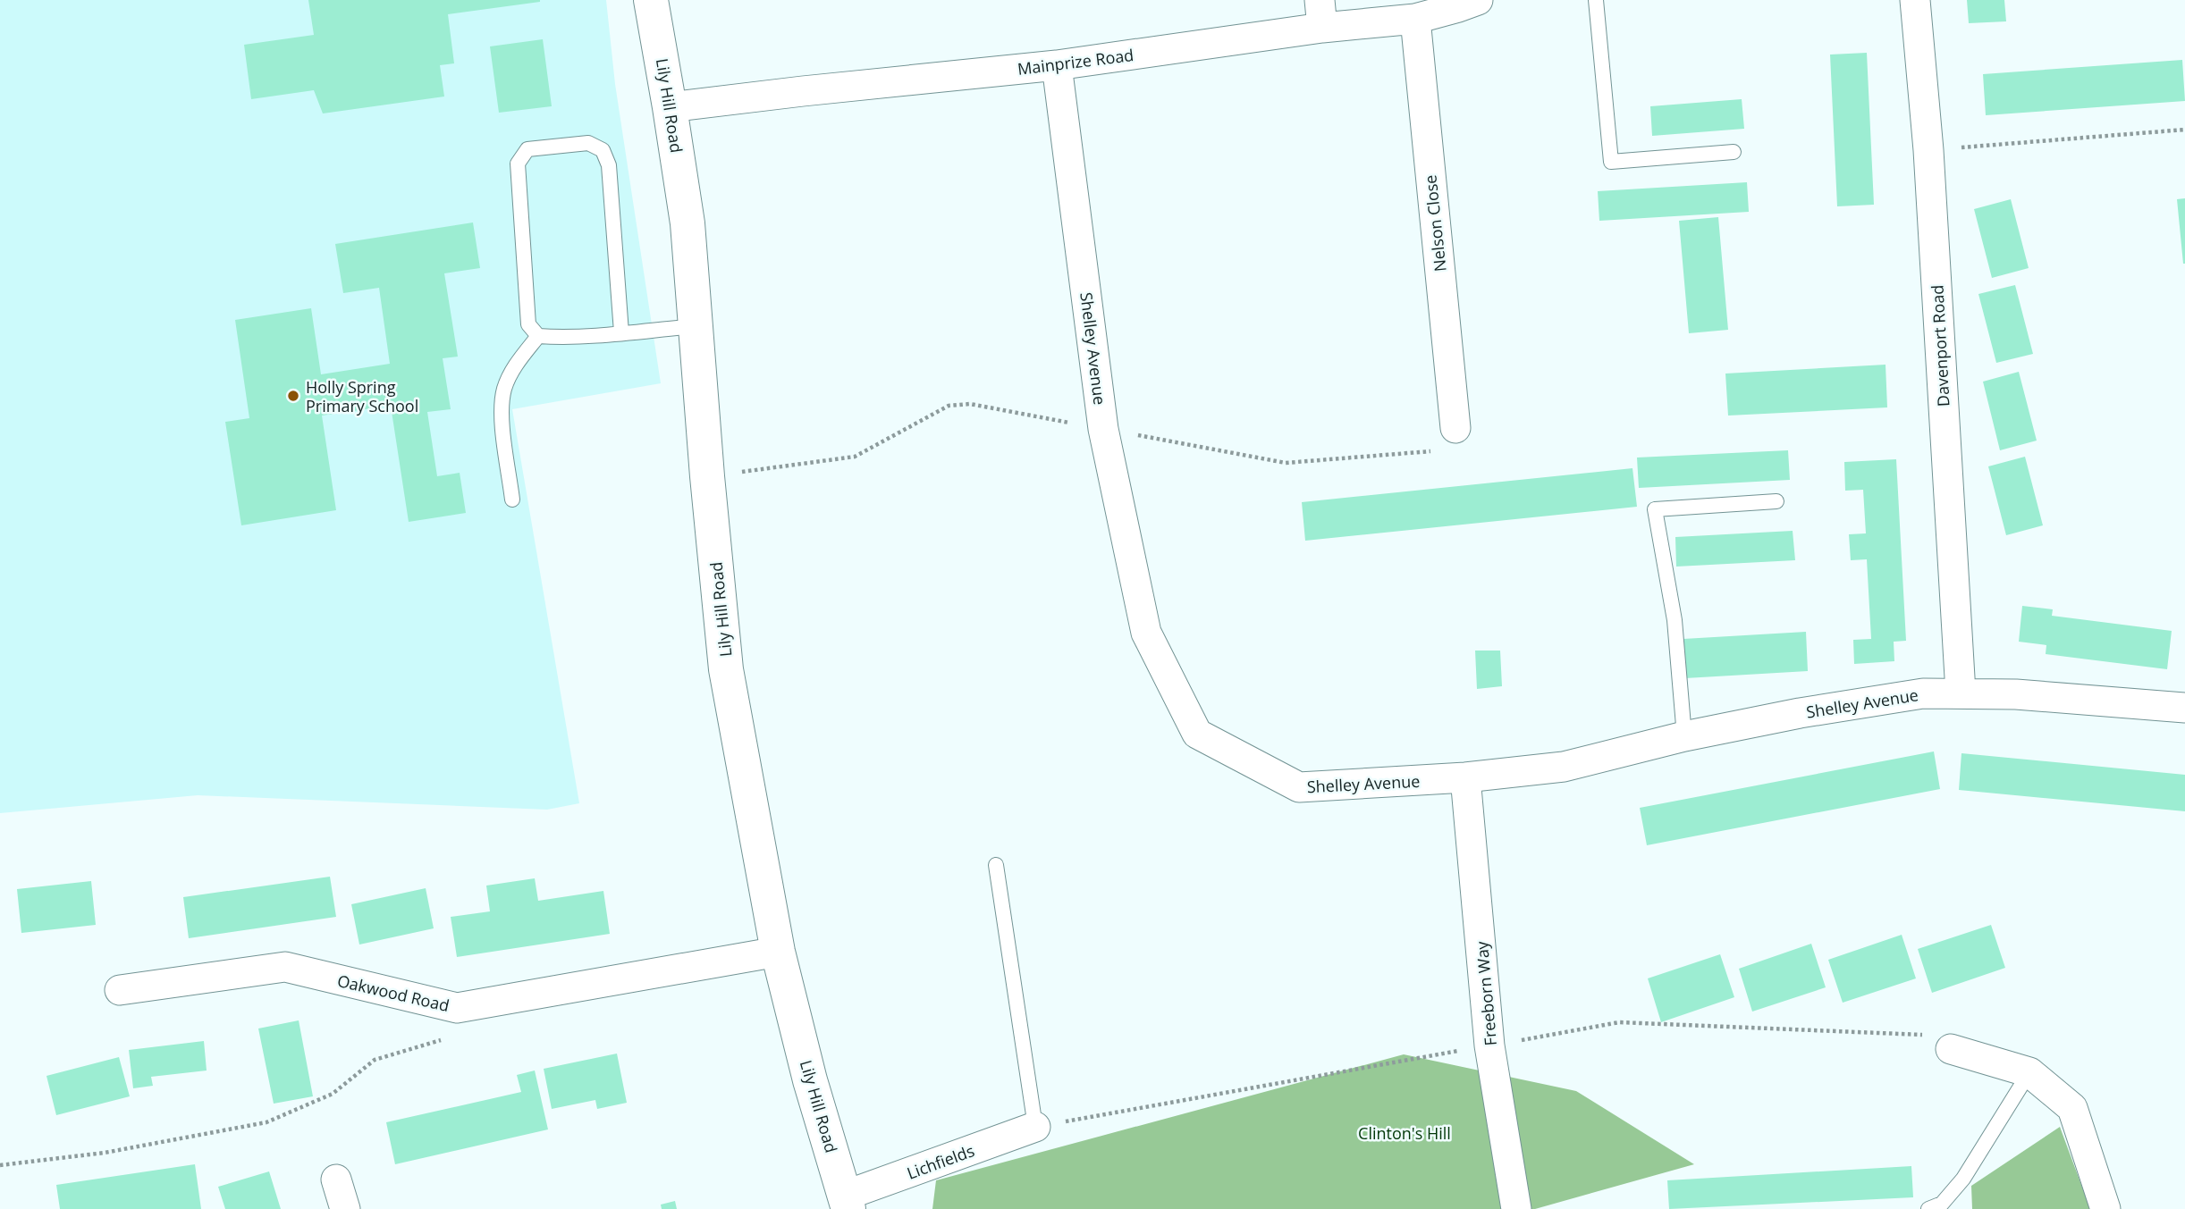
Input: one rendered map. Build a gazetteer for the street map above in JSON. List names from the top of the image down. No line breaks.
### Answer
{"streets":{"street":["Mainprize Road","Lily Hill Road","Nelson Close","Davenport Road","Shelley Avenue","Oakwood Road","Freeborn Way","Lichfields"]},"crossings":[["Mainprize Road","Lily Hill Road"],["Mainprize Road","Nelson Close"],["Mainprize Road","Shelley Avenue"],["Lily Hill Road","Oakwood Road"],["Lily Hill Road","Lichfields"],["Davenport Road","Shelley Avenue"],["Shelley Avenue","Freeborn Way"]],"parks":["Clinton's Hill"],"places":["Holly Spring Primary School"]}
